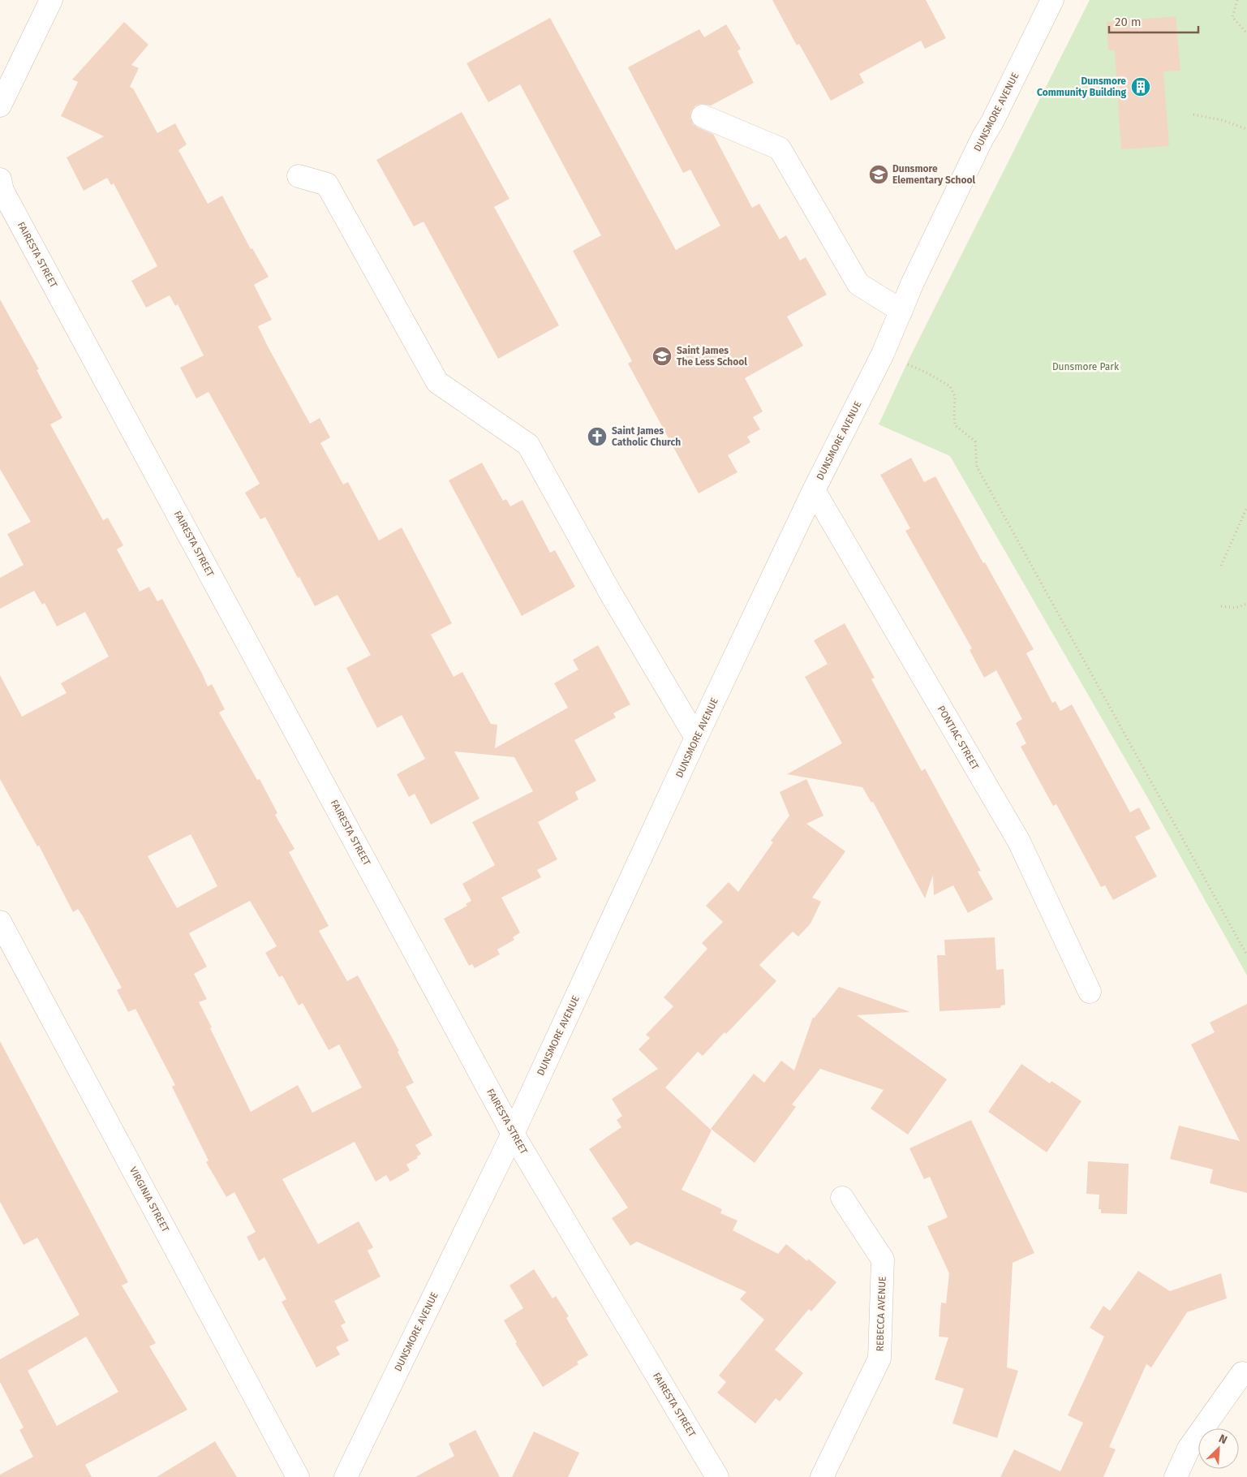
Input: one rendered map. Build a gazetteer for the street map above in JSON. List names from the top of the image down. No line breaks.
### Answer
{"streets":{"street":["DUNSMORE AVENUE","FAIRESTA STREET","PONTIAC STREET","VIRGINIA STREET","REBECCA AVENUE"]},"crossings":[["DUNSMORE AVENUE","FAIRESTA STREET"],["DUNSMORE AVENUE","PONTIAC STREET"]],"parks":["Dunsmore Park"],"places":{"building":["Dunsmore Community Building"],"school or university":["Dunsmore Elementary School","Saint James The Less School"],"church":["Saint James Catholic Church"]},"scale_bar":"20 m","north":"top right"}
